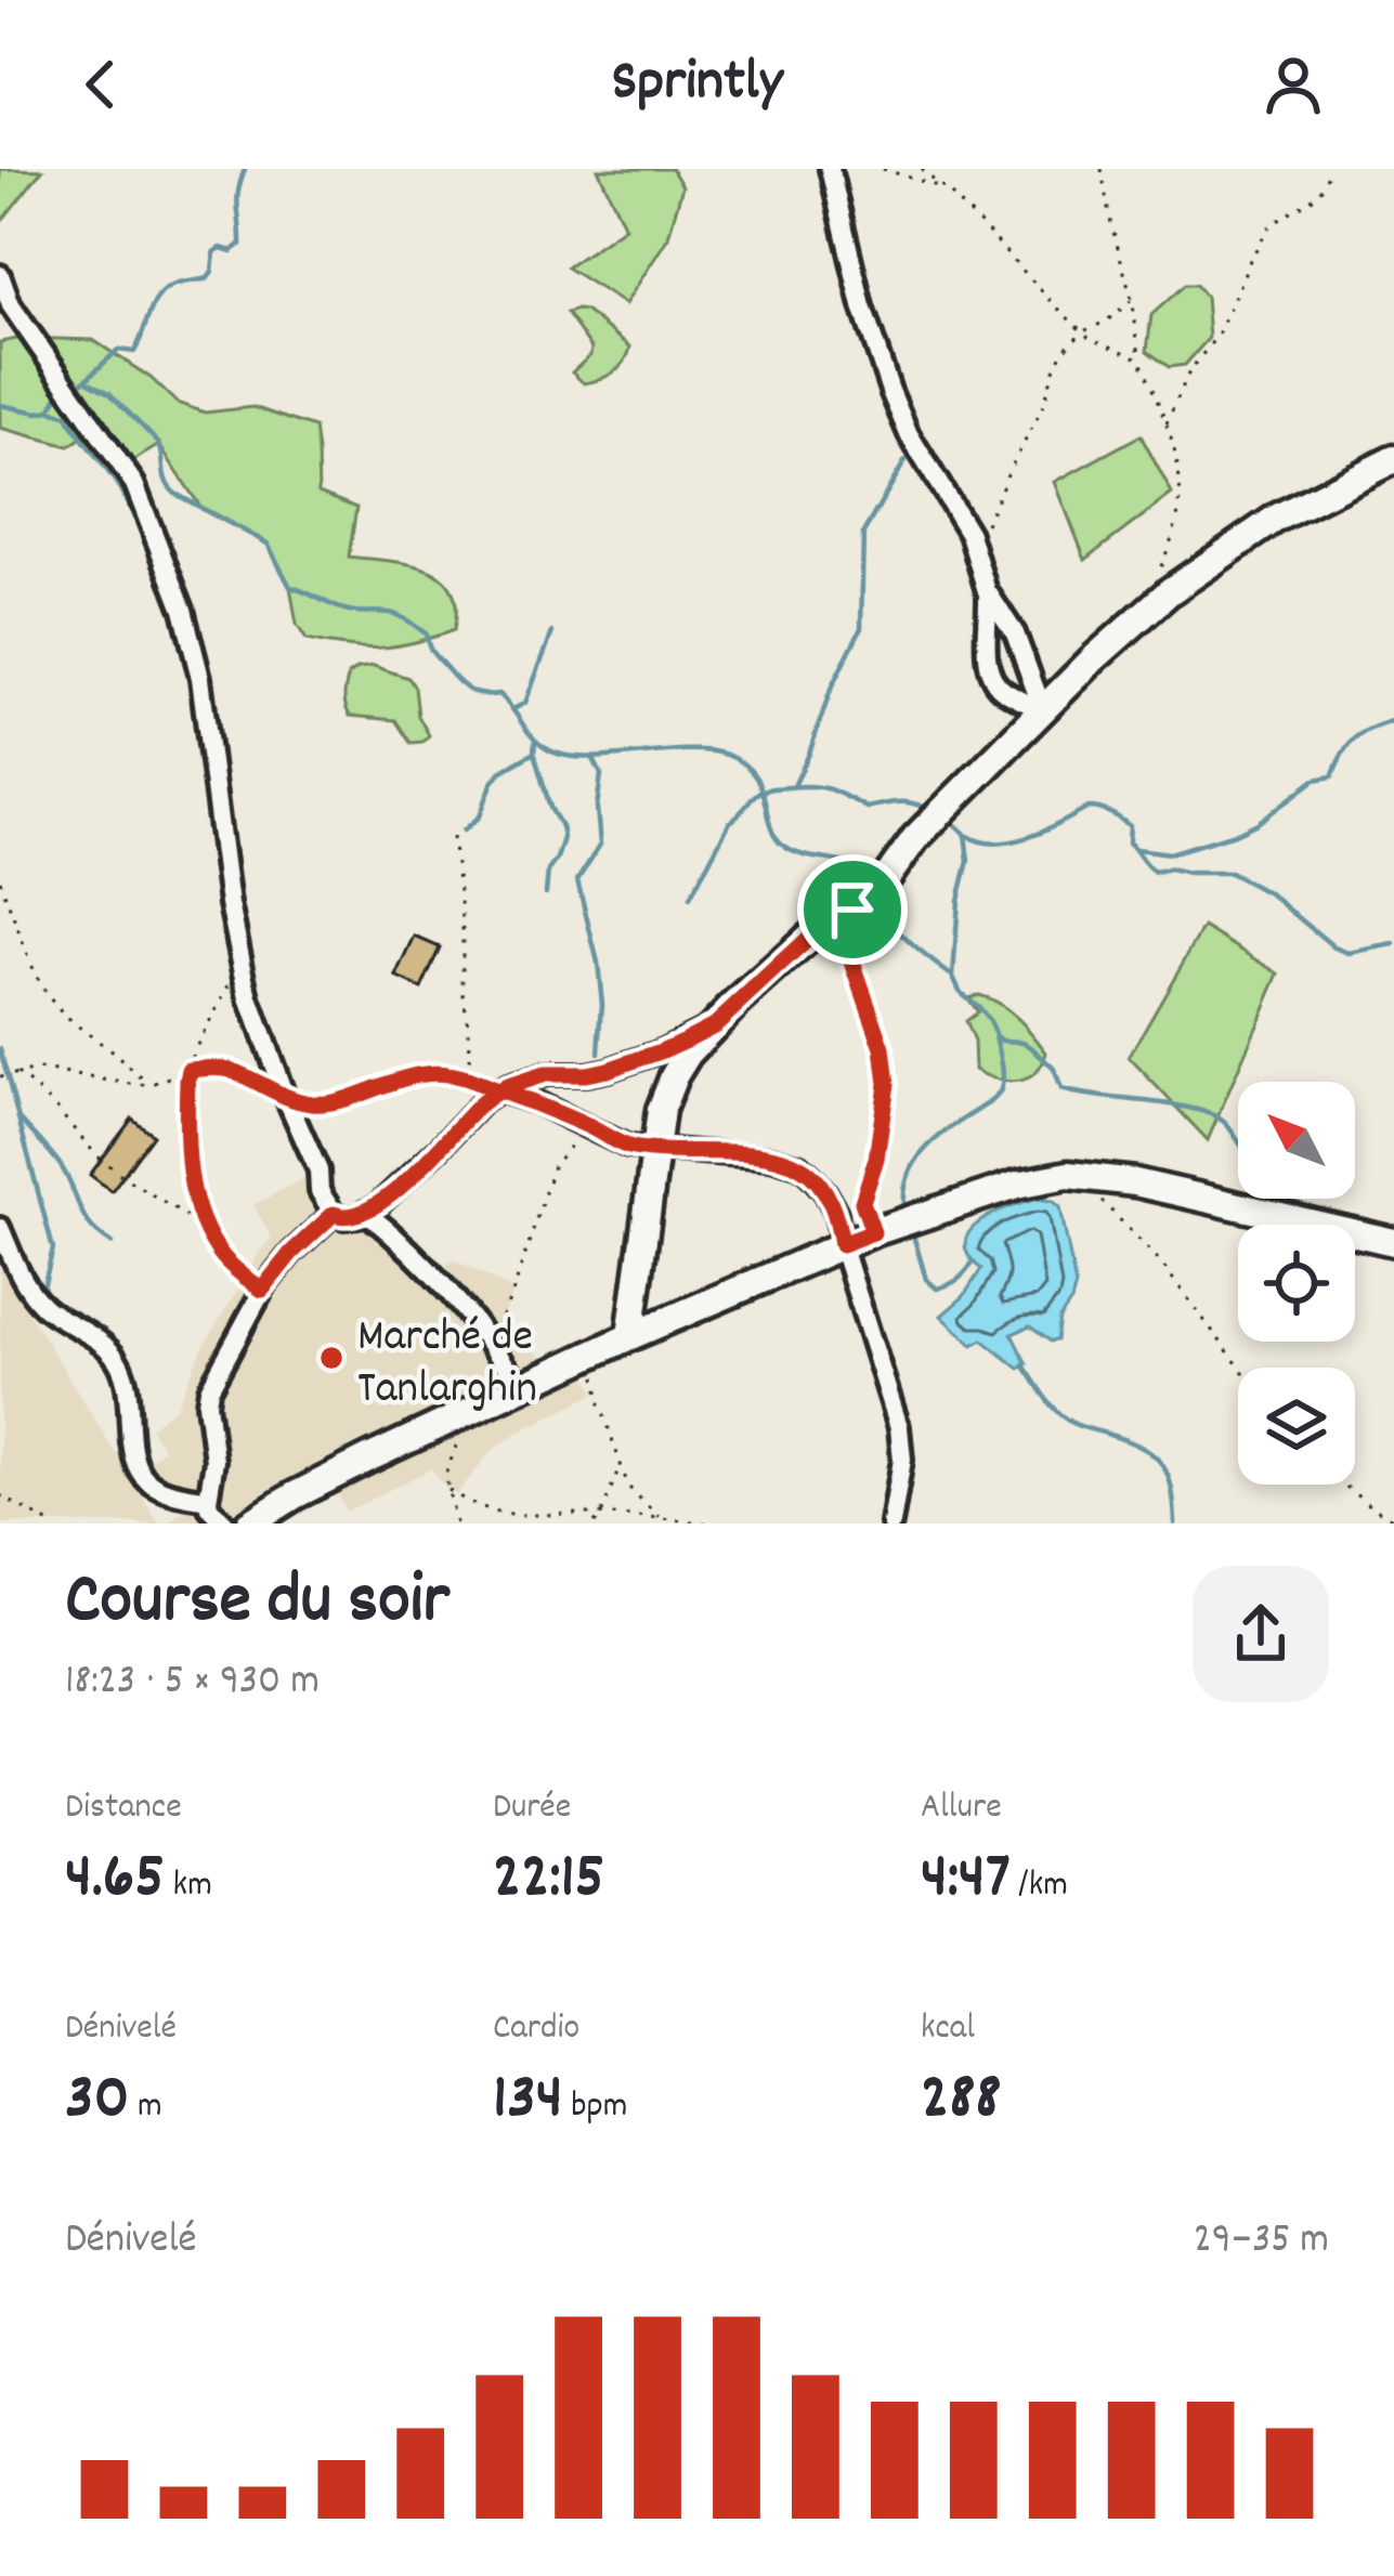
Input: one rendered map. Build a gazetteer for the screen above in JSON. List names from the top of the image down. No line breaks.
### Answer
{"places":["Marché de Tanlarghin"],"north":"top left","page":{"header":"Sprintly","heading":["Course du soir","18:23 · 5 × 930 m"],"stats":[["Distance","4.65 km"],["Durée","22:15"],["Allure","4:47 /km"],["Dénivelé","30 m"],["Cardio","134 bpm"],["kcal","288"]],"chart":["Dénivelé","29–35 m"]}}
